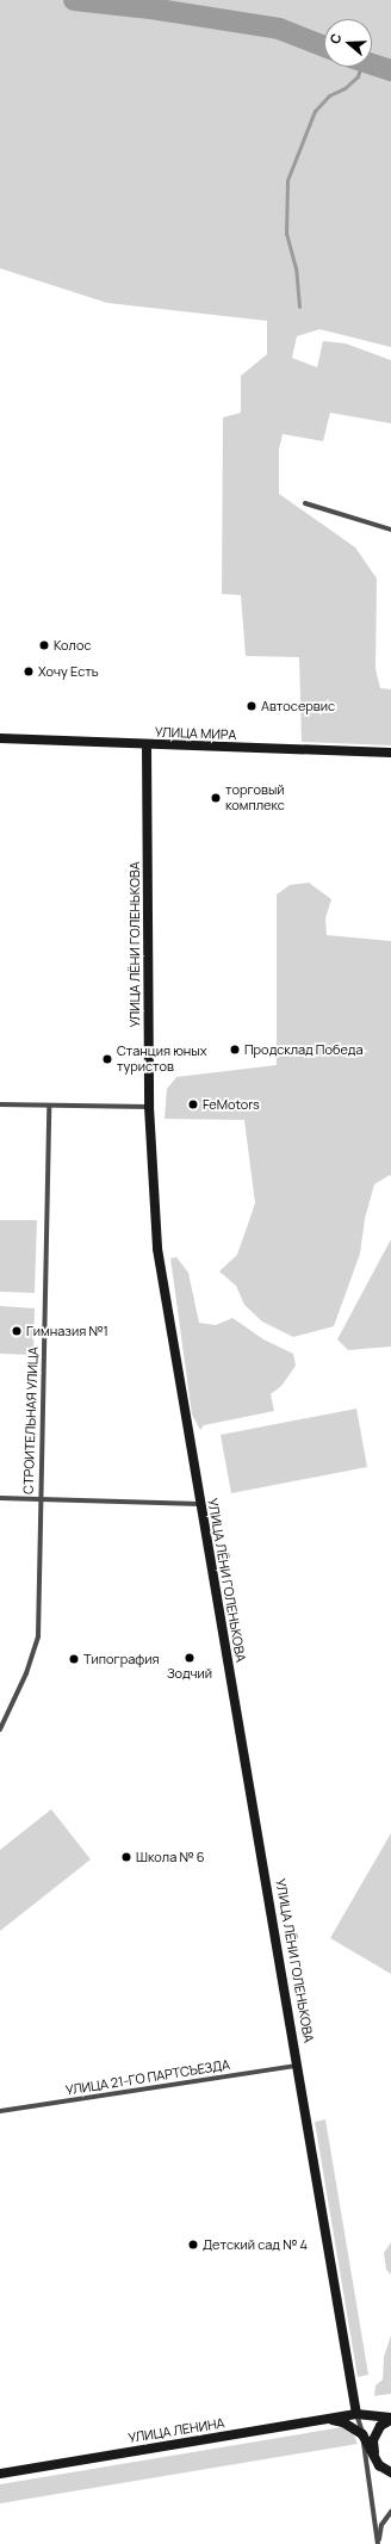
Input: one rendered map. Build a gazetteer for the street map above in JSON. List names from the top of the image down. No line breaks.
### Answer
{"streets":{"street":["УЛИЦА МИРА","УЛИЦА ЛЁНИ ГОЛЕНЬКОВА","СТРОИТЕЛЬНАЯ УЛИЦА","УЛИЦА 21-ГО ПАРТСЪЕЗДА","УЛИЦА ЛЕНИНА"]},"crossings":[["УЛИЦА МИРА","УЛИЦА ЛЁНИ ГОЛЕНЬКОВА"],["УЛИЦА ЛЁНИ ГОЛЕНЬКОВА","УЛИЦА 21-ГО ПАРТСЪЕЗДА"],["УЛИЦА ЛЁНИ ГОЛЕНЬКОВА","УЛИЦА ЛЕНИНА"]],"places":["Колос","Хочу Есть","Автосервис","торговый комплекс","Продсклад Победа","Станция юных туристов","FeMotors","Гимназия №1","Зодчий","Типография","Школа № 6","Детский сад № 4"],"north":"left"}
